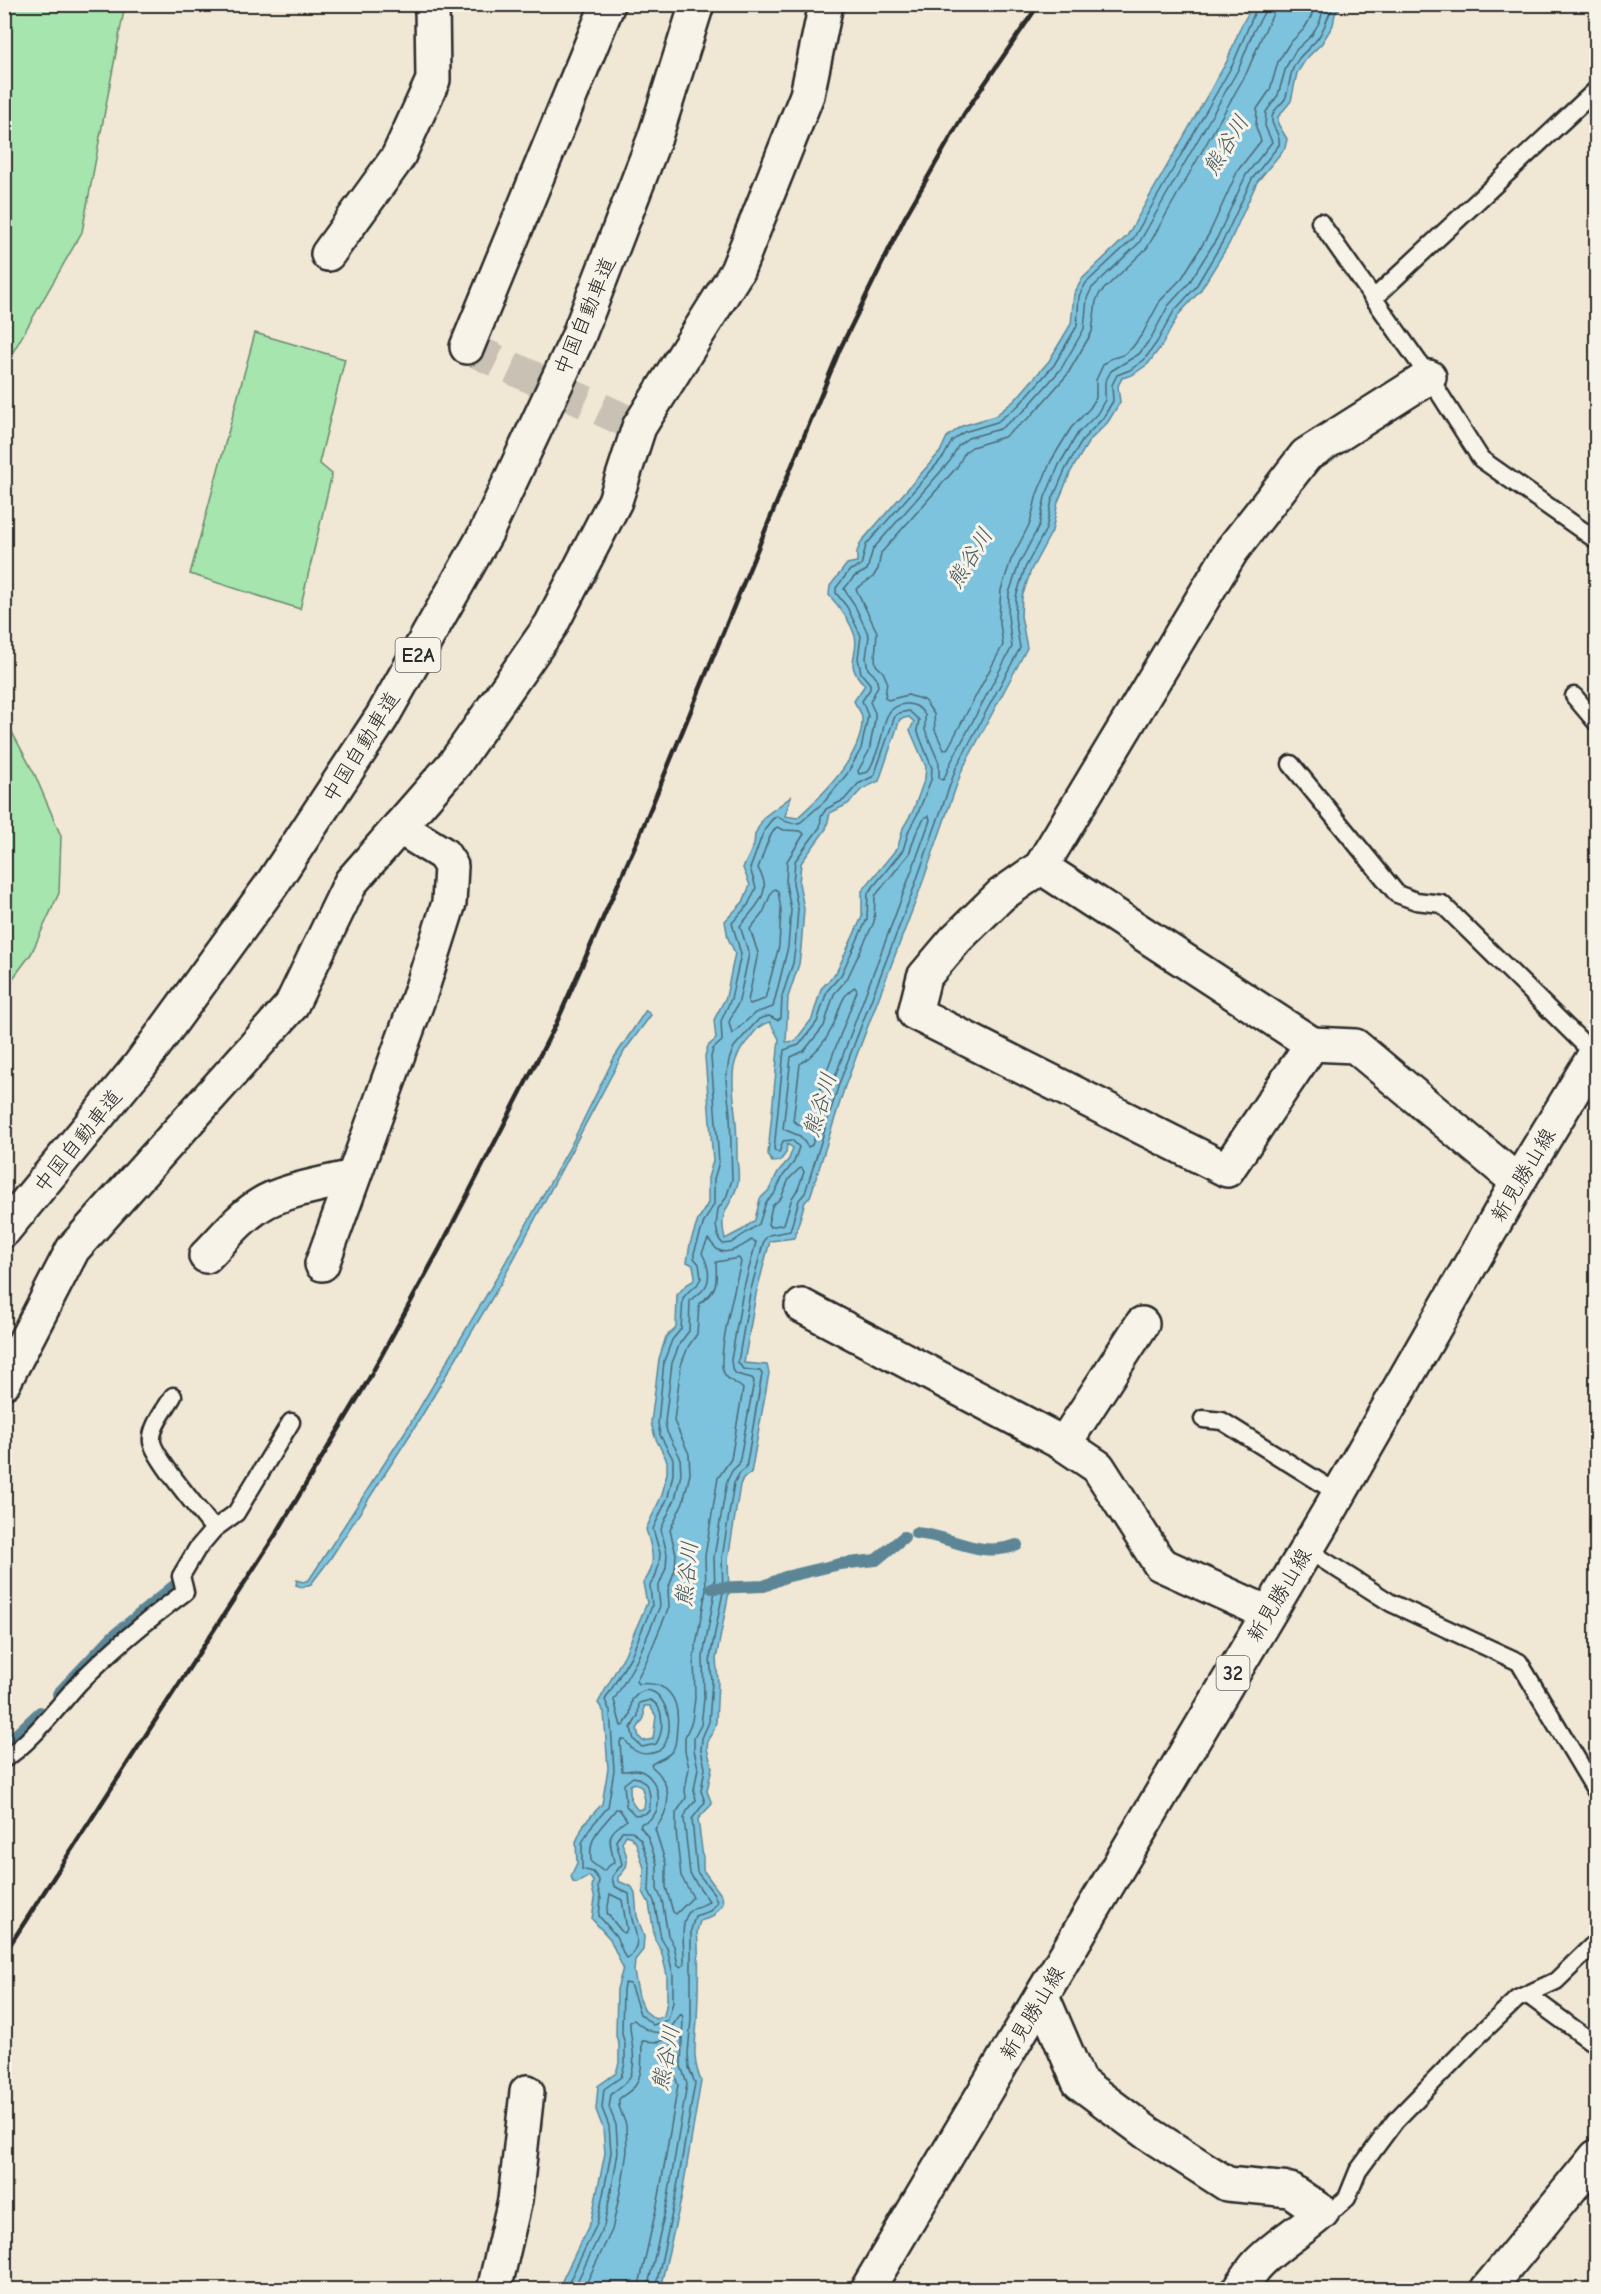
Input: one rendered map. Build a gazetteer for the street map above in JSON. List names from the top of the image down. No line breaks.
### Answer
{"streets":{"main road":["中国自動車道","E2A","新見勝山線","32"]},"water":["熊谷川"]}
